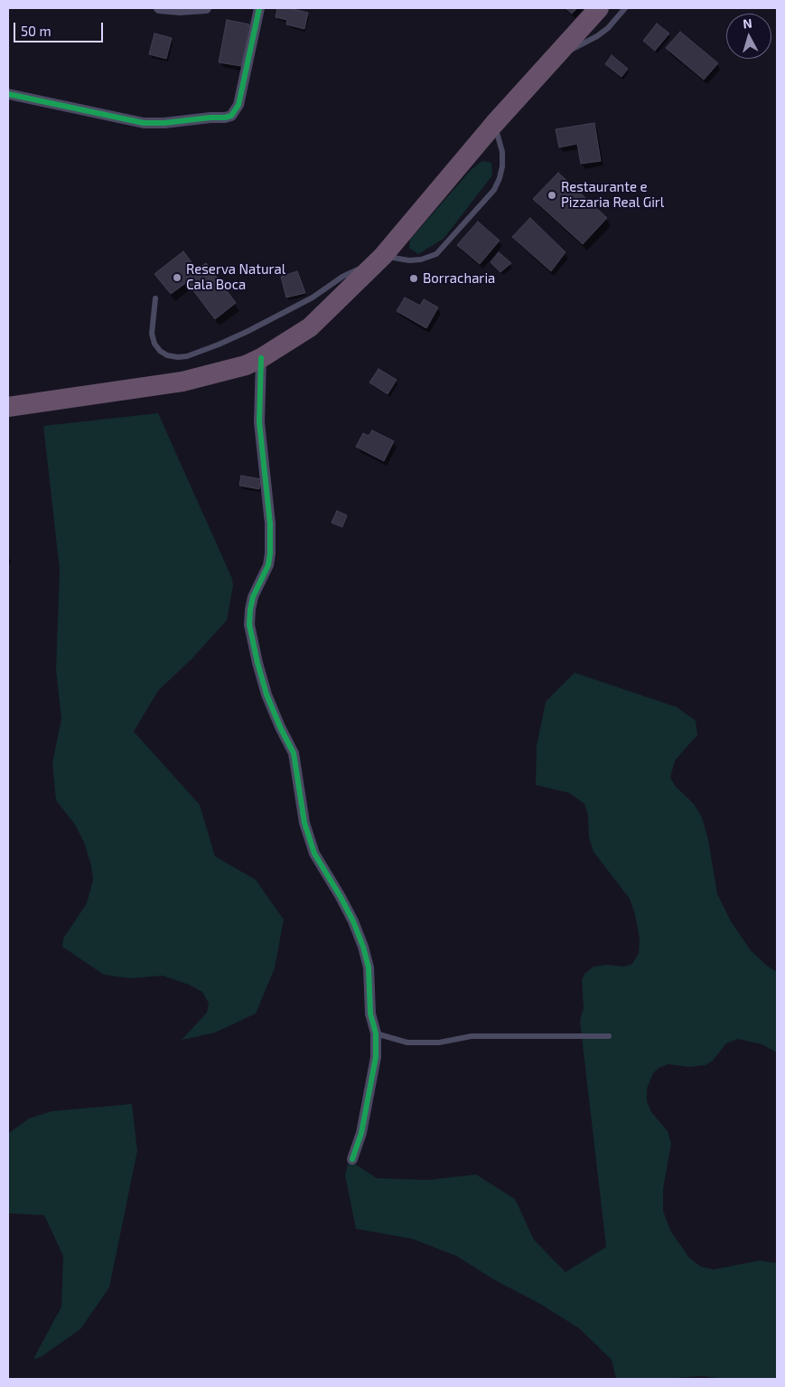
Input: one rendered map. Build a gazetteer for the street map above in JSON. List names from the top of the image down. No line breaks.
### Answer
{"places":["Restaurante e Pizzaria Real Girl","Reserva Natural Cala Boca","Borracharia"],"scale_bar":"50 m","north":"top"}
